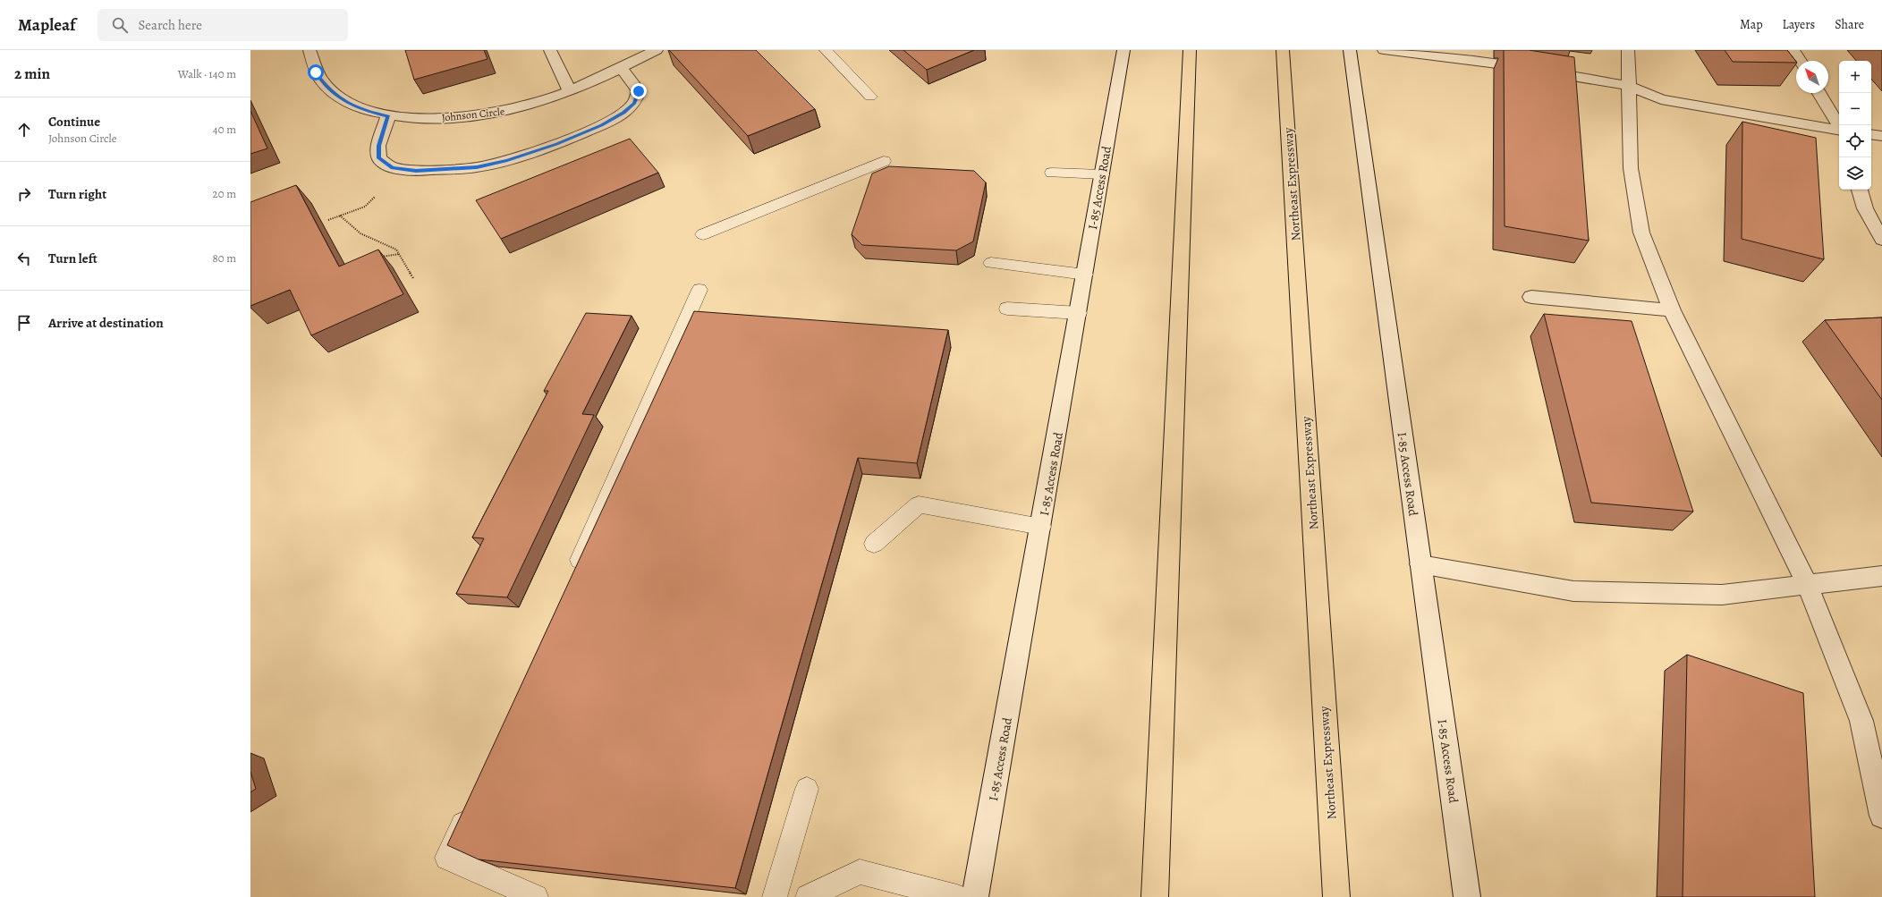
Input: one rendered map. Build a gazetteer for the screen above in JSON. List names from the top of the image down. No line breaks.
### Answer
{"streets":{"highway":["Northeast Expressway"],"street":["Johnson Circle","I-85 Access Road"]},"north":"top left","page":{"header":"Mapleaf","search":"Search here","nav":["Map","Layers","Share"],"heading":["2 min","Walk · 140 m"],"map_buttons":["+","−"],"list":[["Continue","Johnson Circle","40 m"],["Turn right","20 m"],["Turn left","80 m"],"Arrive at destination"]}}
